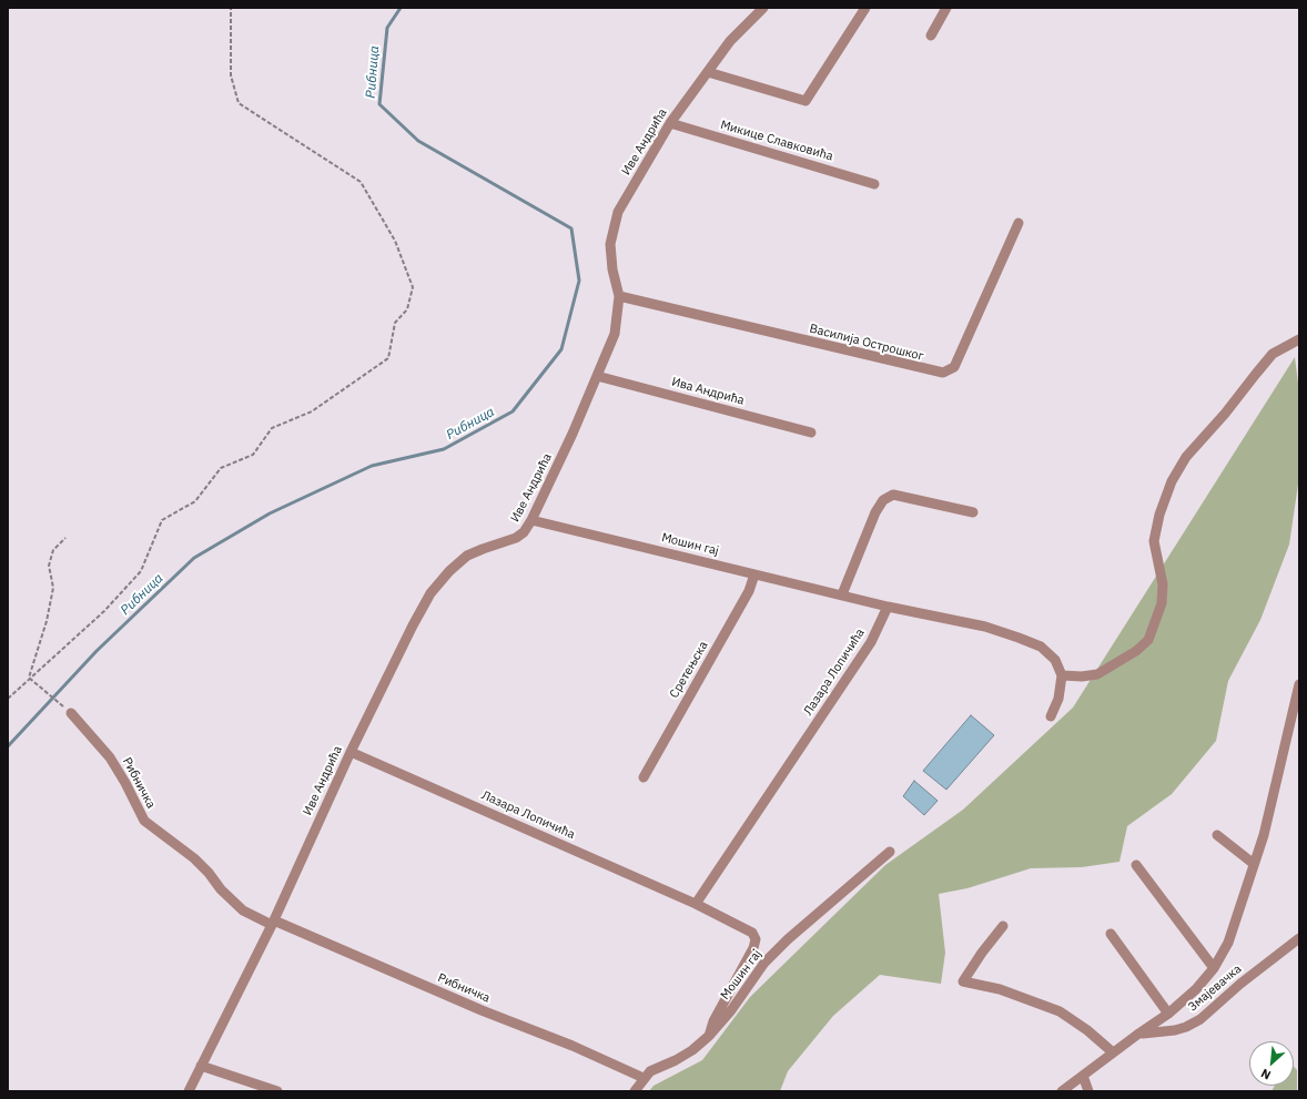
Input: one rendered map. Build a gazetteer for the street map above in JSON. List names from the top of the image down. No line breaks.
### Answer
{"streets":{"street":["Микице Славковића","Иве Андрића","Василија Острошког","Ива Андрића","Мошин гај","Сретењска","Лазара Лопичића","Рибничка","Змајевачка"]},"crossings":[["Микице Славковића","Иве Андрића"],["Иве Андрића","Василија Острошког"],["Иве Андрића","Ива Андрића"],["Иве Андрића","Мошин гај"],["Иве Андрића","Лазара Лопичића"],["Иве Андрића","Рибничка"],["Мошин гај","Сретењска"],["Мошин гај","Лазара Лопичића"],["Мошин гај","Рибничка"]],"water":["Рибница"],"north":"bottom left"}
